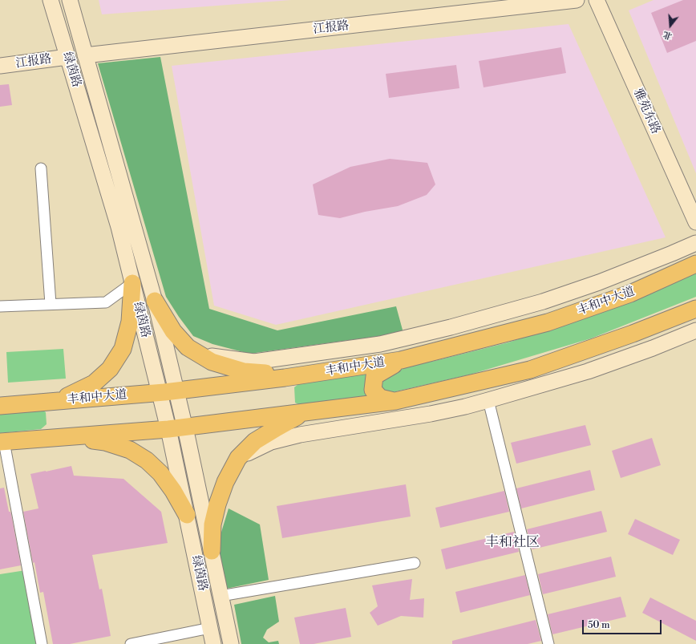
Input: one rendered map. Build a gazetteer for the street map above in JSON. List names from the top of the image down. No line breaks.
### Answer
{"streets":{"main road":["江报路","绿茵路","雅苑东路","丰和中大道"]},"crossings":[["江报路","绿茵路"],["绿茵路","丰和中大道"]],"districts":["丰和社区"],"scale_bar":"50 m","north":"bottom"}
